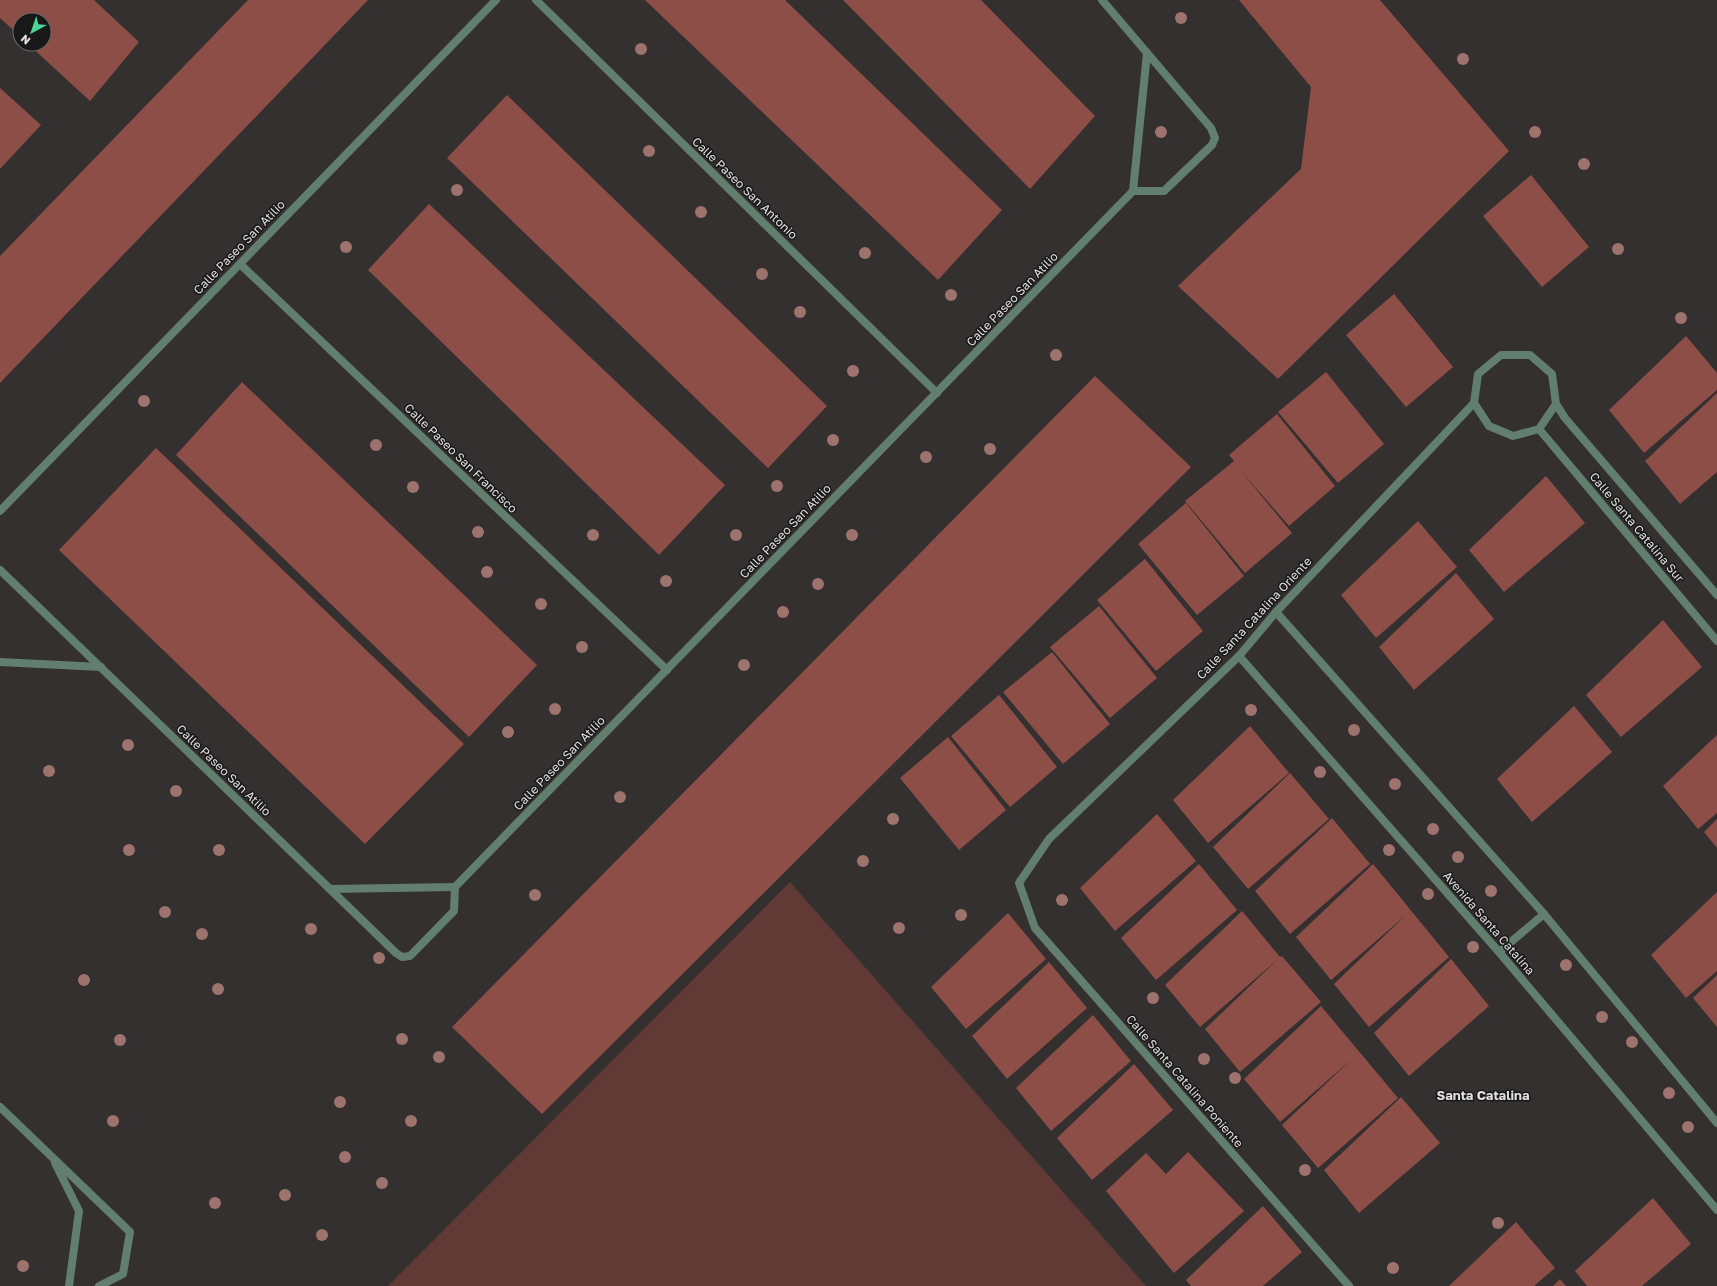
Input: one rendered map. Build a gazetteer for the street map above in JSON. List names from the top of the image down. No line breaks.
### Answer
{"streets":{"street":["Calle Paseo San Antonio","Calle Paseo San Atilio","Calle Paseo San Francisco","Calle Santa Catalina Sur","Calle Santa Catalina Oriente","Avenida Santa Catalina","Calle Santa Catalina Poniente"]},"crossings":[["Calle Paseo San Antonio","Calle Paseo San Atilio"],["Calle Paseo San Atilio","Calle Paseo San Francisco"],["Calle Santa Catalina Sur","Calle Santa Catalina Oriente"],["Calle Santa Catalina Oriente","Avenida Santa Catalina"],["Calle Santa Catalina Oriente","Calle Santa Catalina Poniente"]],"districts":["Santa Catalina"],"north":"bottom left"}
